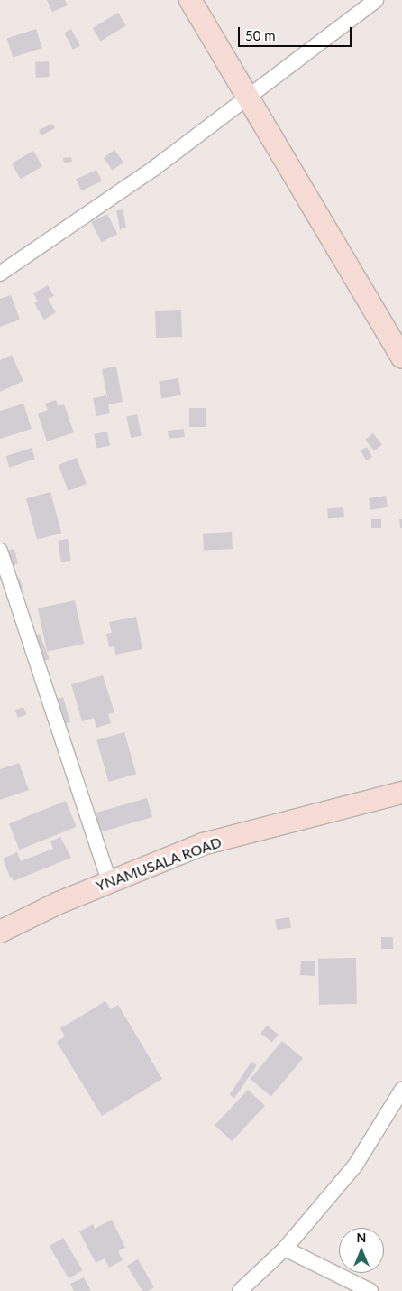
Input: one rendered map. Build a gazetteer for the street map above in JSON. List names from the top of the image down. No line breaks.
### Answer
{"streets":{"main road":["YNAMUSALA ROAD"]},"scale_bar":"50 m","north":"top"}
